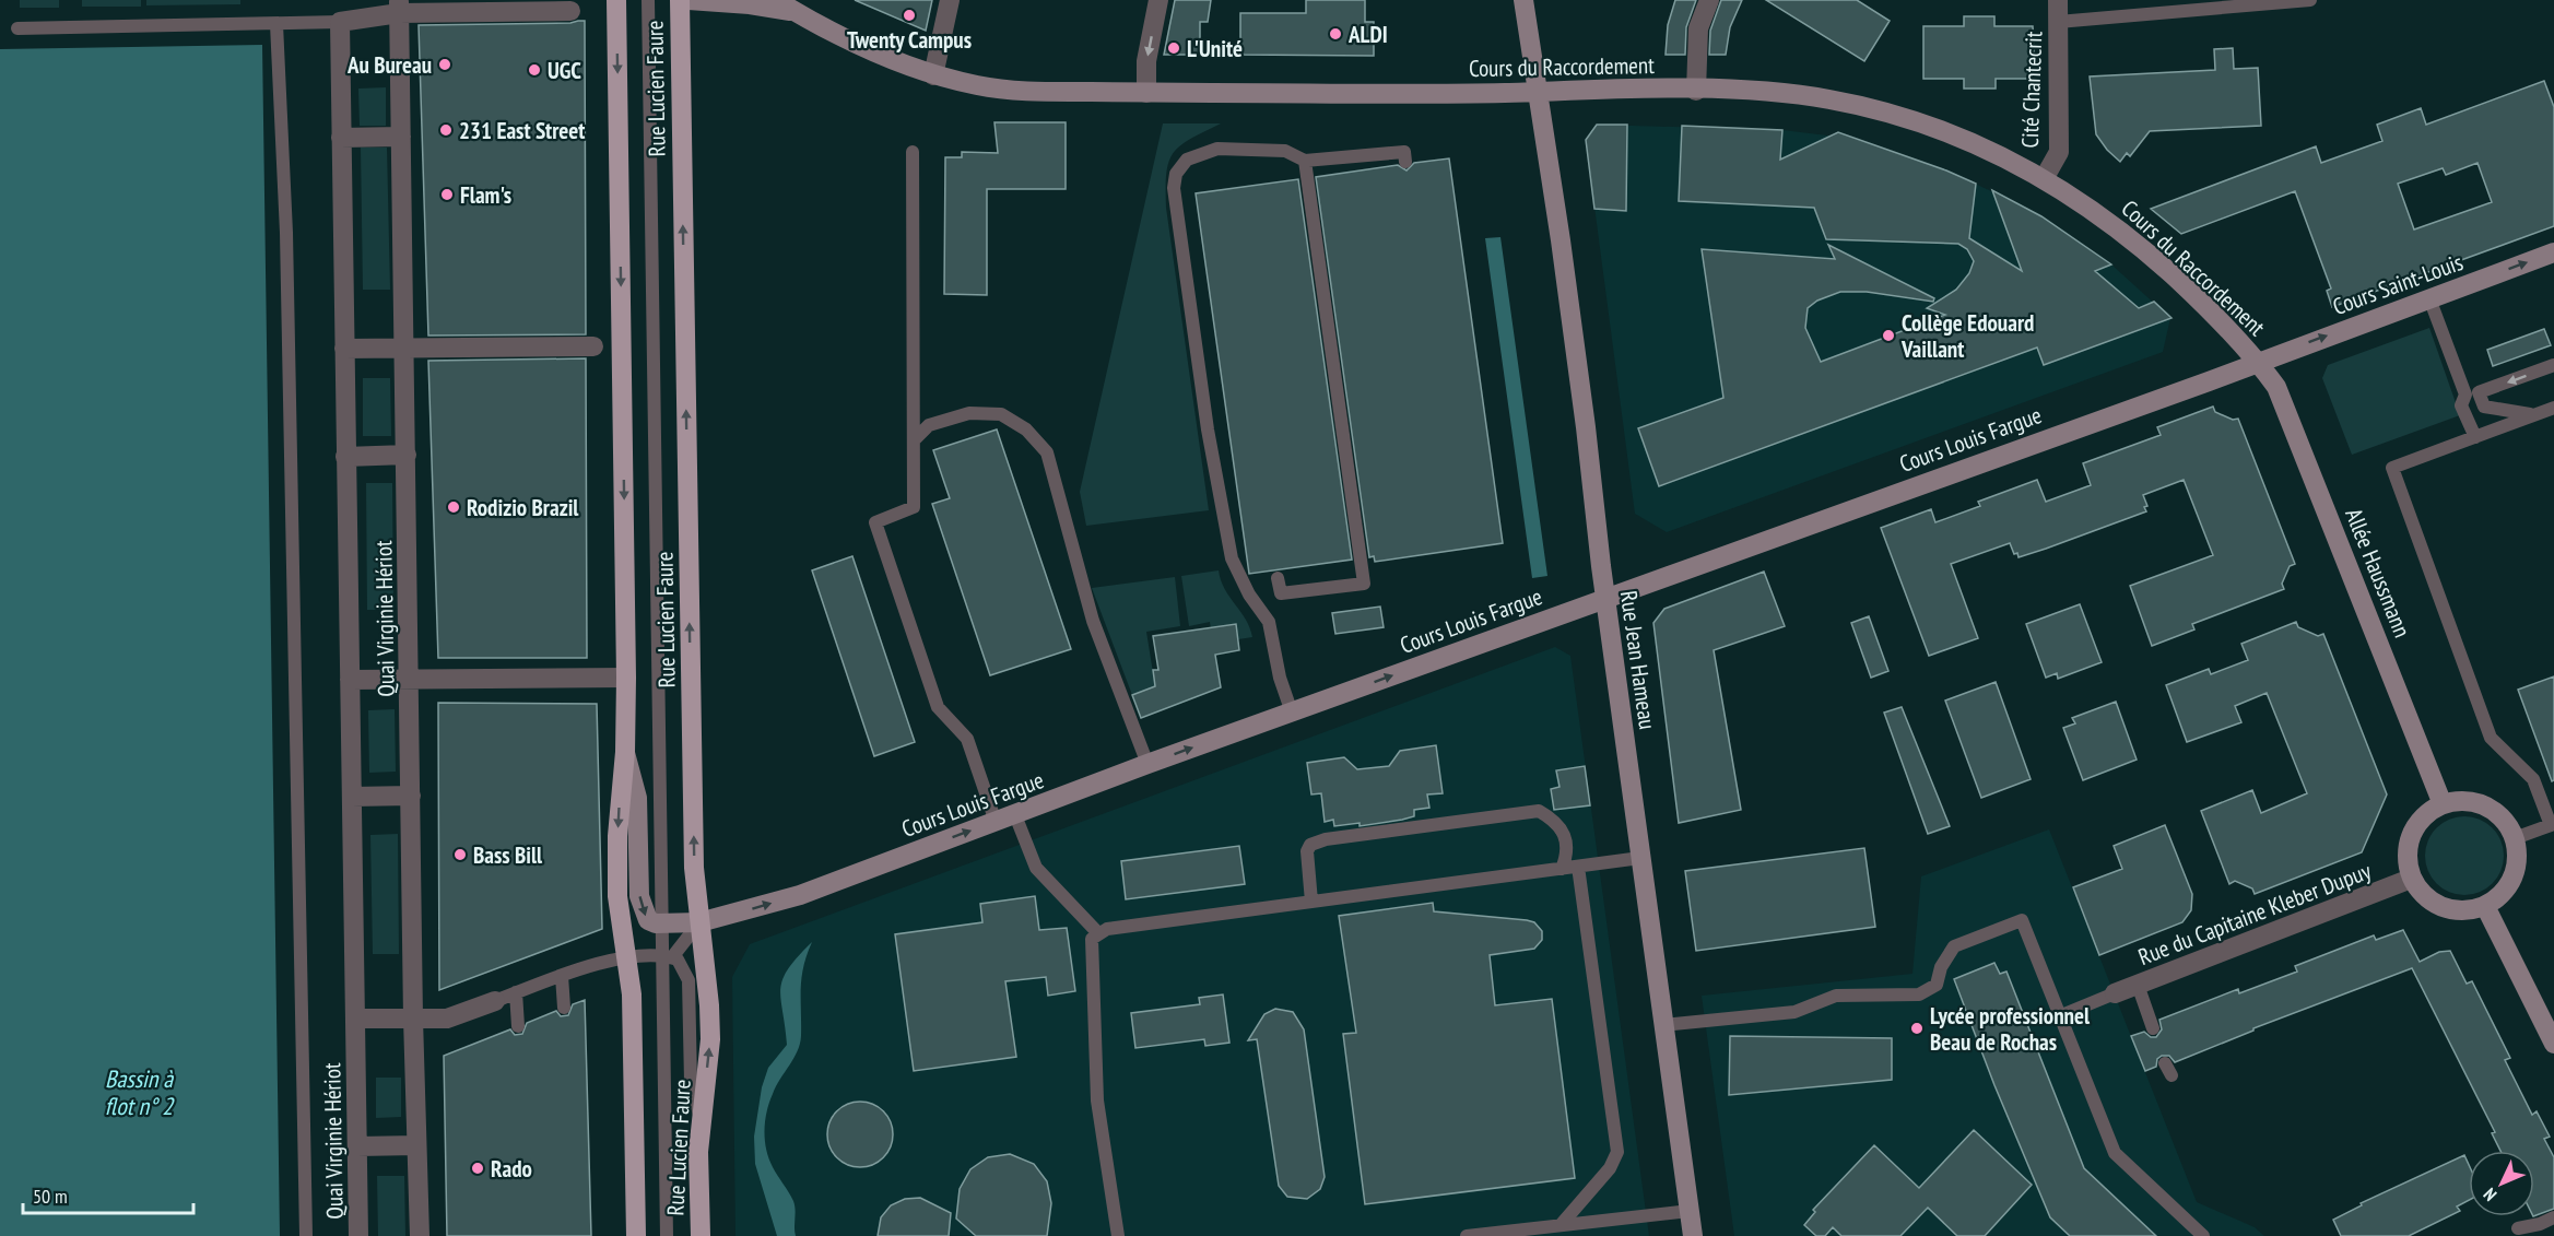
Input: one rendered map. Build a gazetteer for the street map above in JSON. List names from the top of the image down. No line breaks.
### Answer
{"streets":{"main road":["Rue Lucien Faure"],"street":["Cours du Raccordement","Cité Chantecrit","Cours Saint-Louis","Cours Louis Fargue","Allée Haussmann","Quai Virginie Hériot","Rue Jean Hameau","Rue du Capitaine Kleber Dupuy"]},"crossings":[["Cours du Raccordement","Cité Chantecrit"],["Cours du Raccordement","Cours Saint-Louis"],["Cours du Raccordement","Cours Louis Fargue"],["Cours du Raccordement","Allée Haussmann"],["Cours du Raccordement","Rue Jean Hameau"],["Rue Lucien Faure","Cours Louis Fargue"],["Cours Saint-Louis","Cours Louis Fargue"],["Cours Saint-Louis","Allée Haussmann"],["Cours Louis Fargue","Allée Haussmann"],["Cours Louis Fargue","Rue Jean Hameau"],["Allée Haussmann","Rue du Capitaine Kleber Dupuy"]],"one_way":["Cours Saint-Louis","Cours Louis Fargue"],"water":["Bassin à flot n° 2"],"places":["Twenty Campus","ALDI","L'Unité","Au Bureau","UGC","231 East Street","Flam's","Collège Edouard Vaillant","Rodizio Brazil","Bass Bill","Lycée professionnel Beau de Rochas","Rado"],"scale_bar":"50 m","north":"bottom left"}
